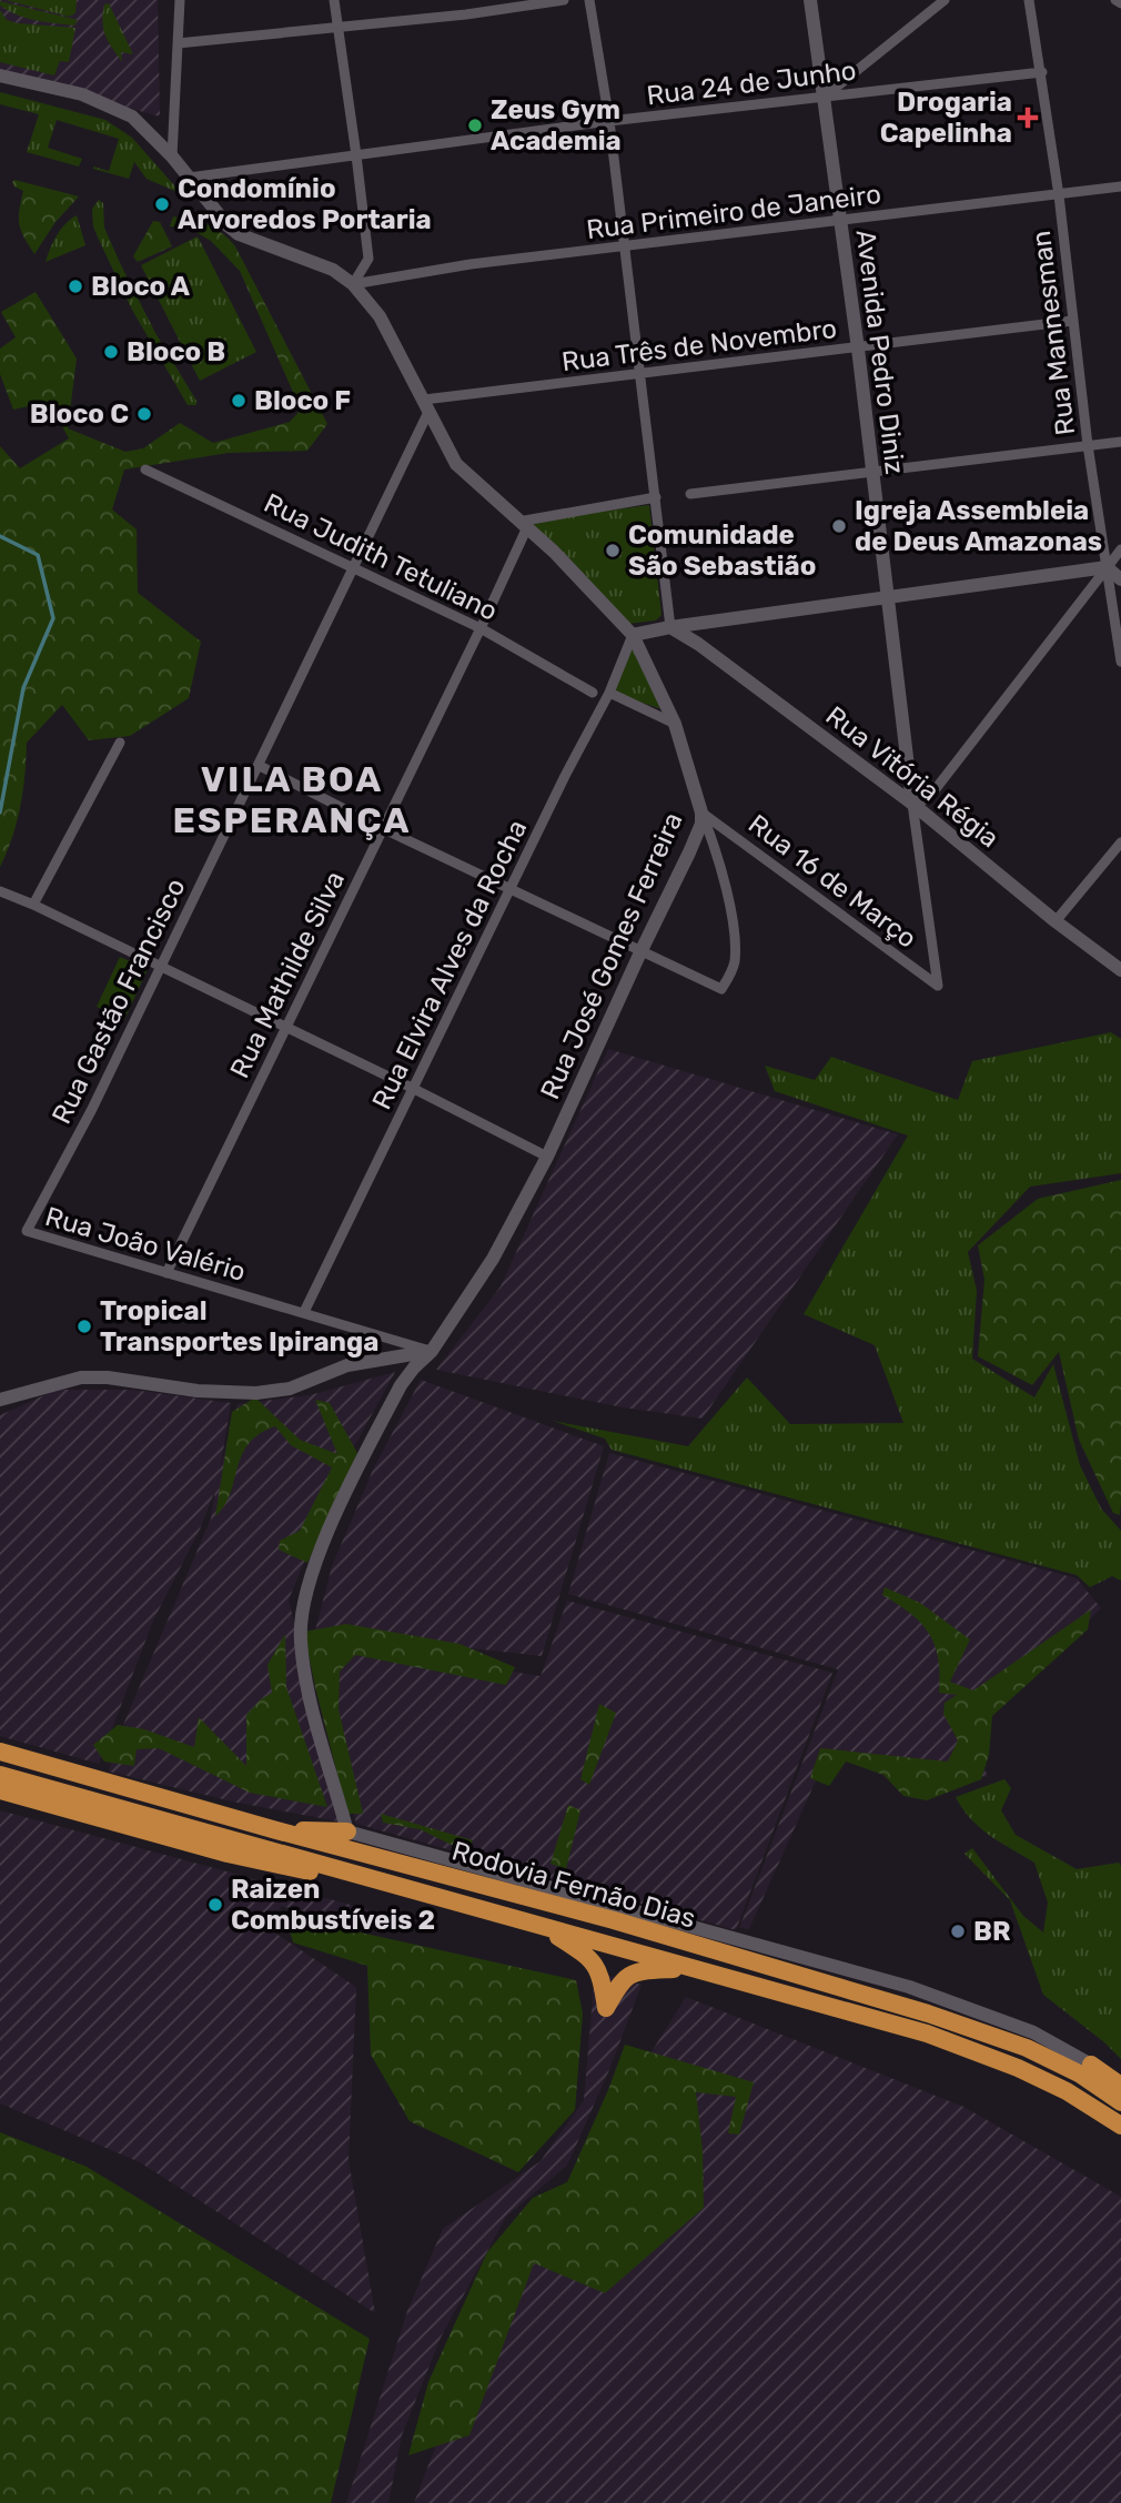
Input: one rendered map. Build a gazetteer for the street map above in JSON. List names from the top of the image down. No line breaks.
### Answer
{"streets":{"highway":["Rodovia Fernão Dias"],"street":["Rua 24 de Junho","Rua Primeiro de Janeiro","Rua Mannesman","Rua Três de Novembro","Avenida Pedro Diniz","Rua Judith Tetuliano","Rua Vitória Régia","Rua 16 de Março","Rua José Gomes Ferreira","Rua Elvira Alves da Rocha","Rua Mathilde Silva","Rua Gastão Francisco","Rua João Valério"]},"crossings":[["Rua 24 de Junho","Rua Mannesman"],["Rua 24 de Junho","Avenida Pedro Diniz"],["Rua 24 de Junho","Rua José Gomes Ferreira"],["Rua Primeiro de Janeiro","Rua Mannesman"],["Rua Primeiro de Janeiro","Avenida Pedro Diniz"],["Rua Primeiro de Janeiro","Rua José Gomes Ferreira"],["Rua Mannesman","Rua Três de Novembro"],["Rua Três de Novembro","Avenida Pedro Diniz"],["Rua Três de Novembro","Rua José Gomes Ferreira"],["Rua Três de Novembro","Rua Gastão Francisco"],["Avenida Pedro Diniz","Rua Vitória Régia"],["Avenida Pedro Diniz","Rua 16 de Março"],["Rua Judith Tetuliano","Rua Mathilde Silva"],["Rua Judith Tetuliano","Rua Gastão Francisco"],["Rua 16 de Março","Rua José Gomes Ferreira"],["Rua José Gomes Ferreira","Rua Elvira Alves da Rocha"],["Rua José Gomes Ferreira","Rua Mathilde Silva"],["Rua José Gomes Ferreira","Rua Gastão Francisco"],["Rua José Gomes Ferreira","Rua João Valério"],["Rua José Gomes Ferreira","Rodovia Fernão Dias"],["Rua Elvira Alves da Rocha","Rua João Valério"],["Rua Mathilde Silva","Rua João Valério"],["Rua Gastão Francisco","Rua João Valério"]],"districts":["VILA BOA ESPERANÇA"],"places":{"health":["Drogaria Capelinha"],"other":["Zeus Gym Academia","Condomínio Arvoredos Portaria","Bloco A","Bloco B","Bloco F","Bloco C","Igreja Assembleia de Deus Amazonas","Comunidade São Sebastião","Tropical Transportes Ipiranga","Raizen Combustíveis 2","BR"]}}
